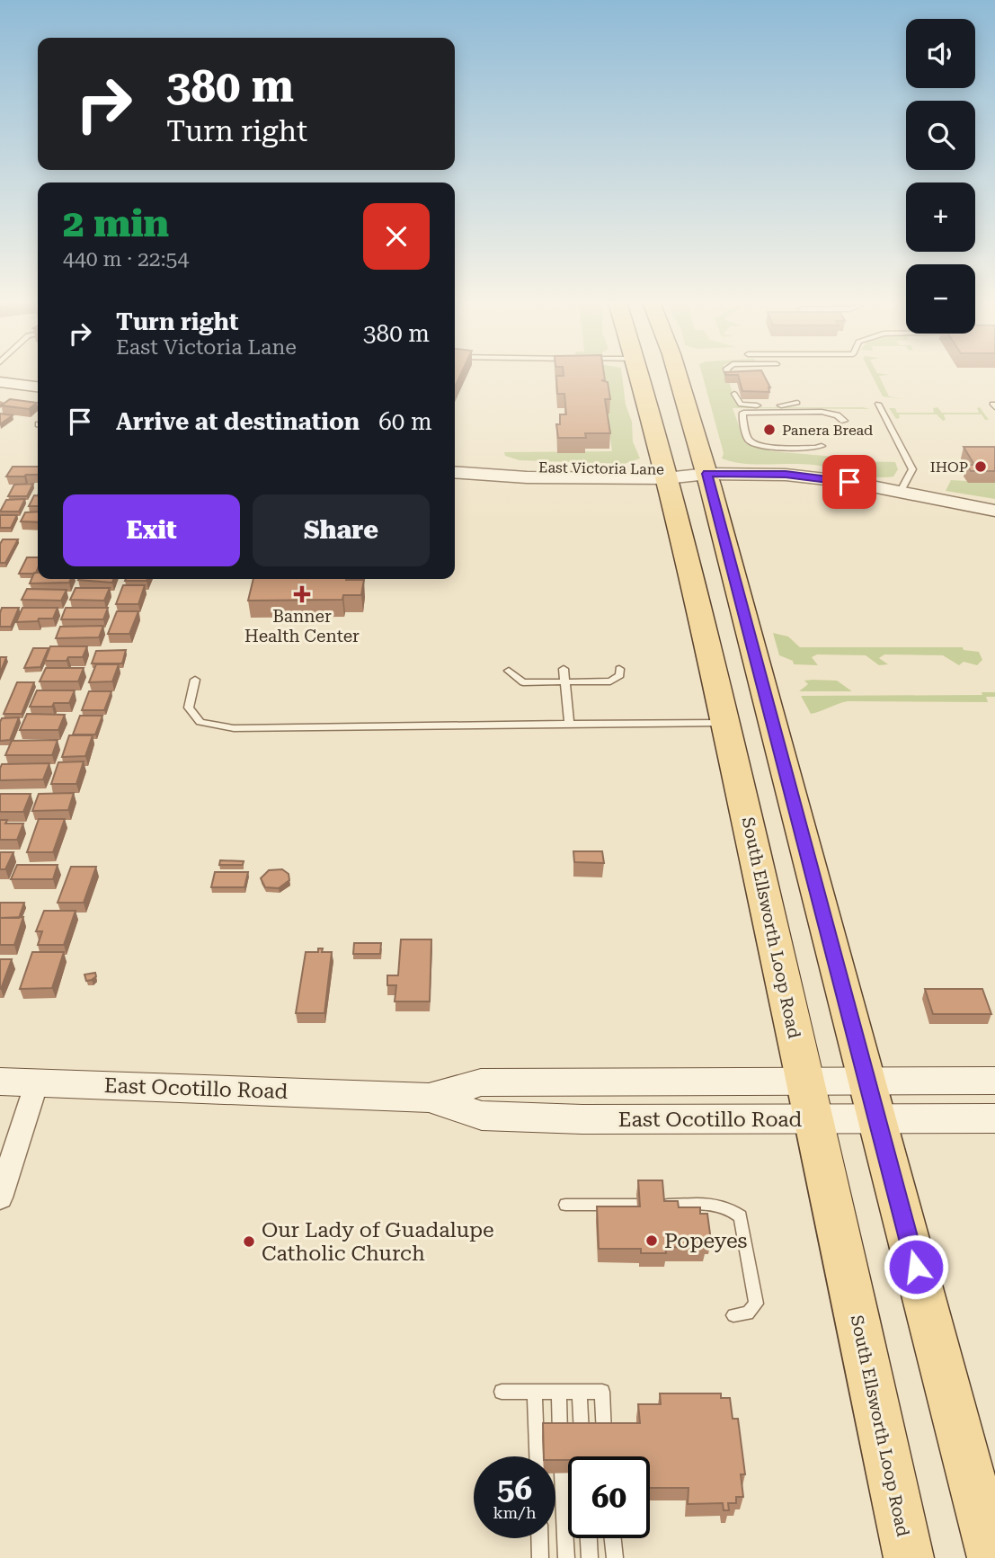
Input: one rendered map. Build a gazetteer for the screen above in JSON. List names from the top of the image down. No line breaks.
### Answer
{"streets":{"main road":["South Ellsworth Loop Road","East Ocotillo Road"],"street":["East Victoria Lane"]},"crossings":[["East Victoria Lane","South Ellsworth Loop Road"],["South Ellsworth Loop Road","East Ocotillo Road"]],"places":{"other":["Panera Bread","IHOP","Popeyes","Our Lady of Guadalupe Catholic Church"],"health":["Banner Health Center"]},"page":{"map_buttons":["+","−"],"turn":["380 m","Turn right"],"heading":["2 min","440 m · 22:54"],"list":[{"name":"Turn right","note":"East Victoria Lane","value":"380 m"},{"name":"Arrive at destination","value":"60 m"}],"buttons":["Exit","Share"],"speed":"56 km/h","limit":"60"}}
